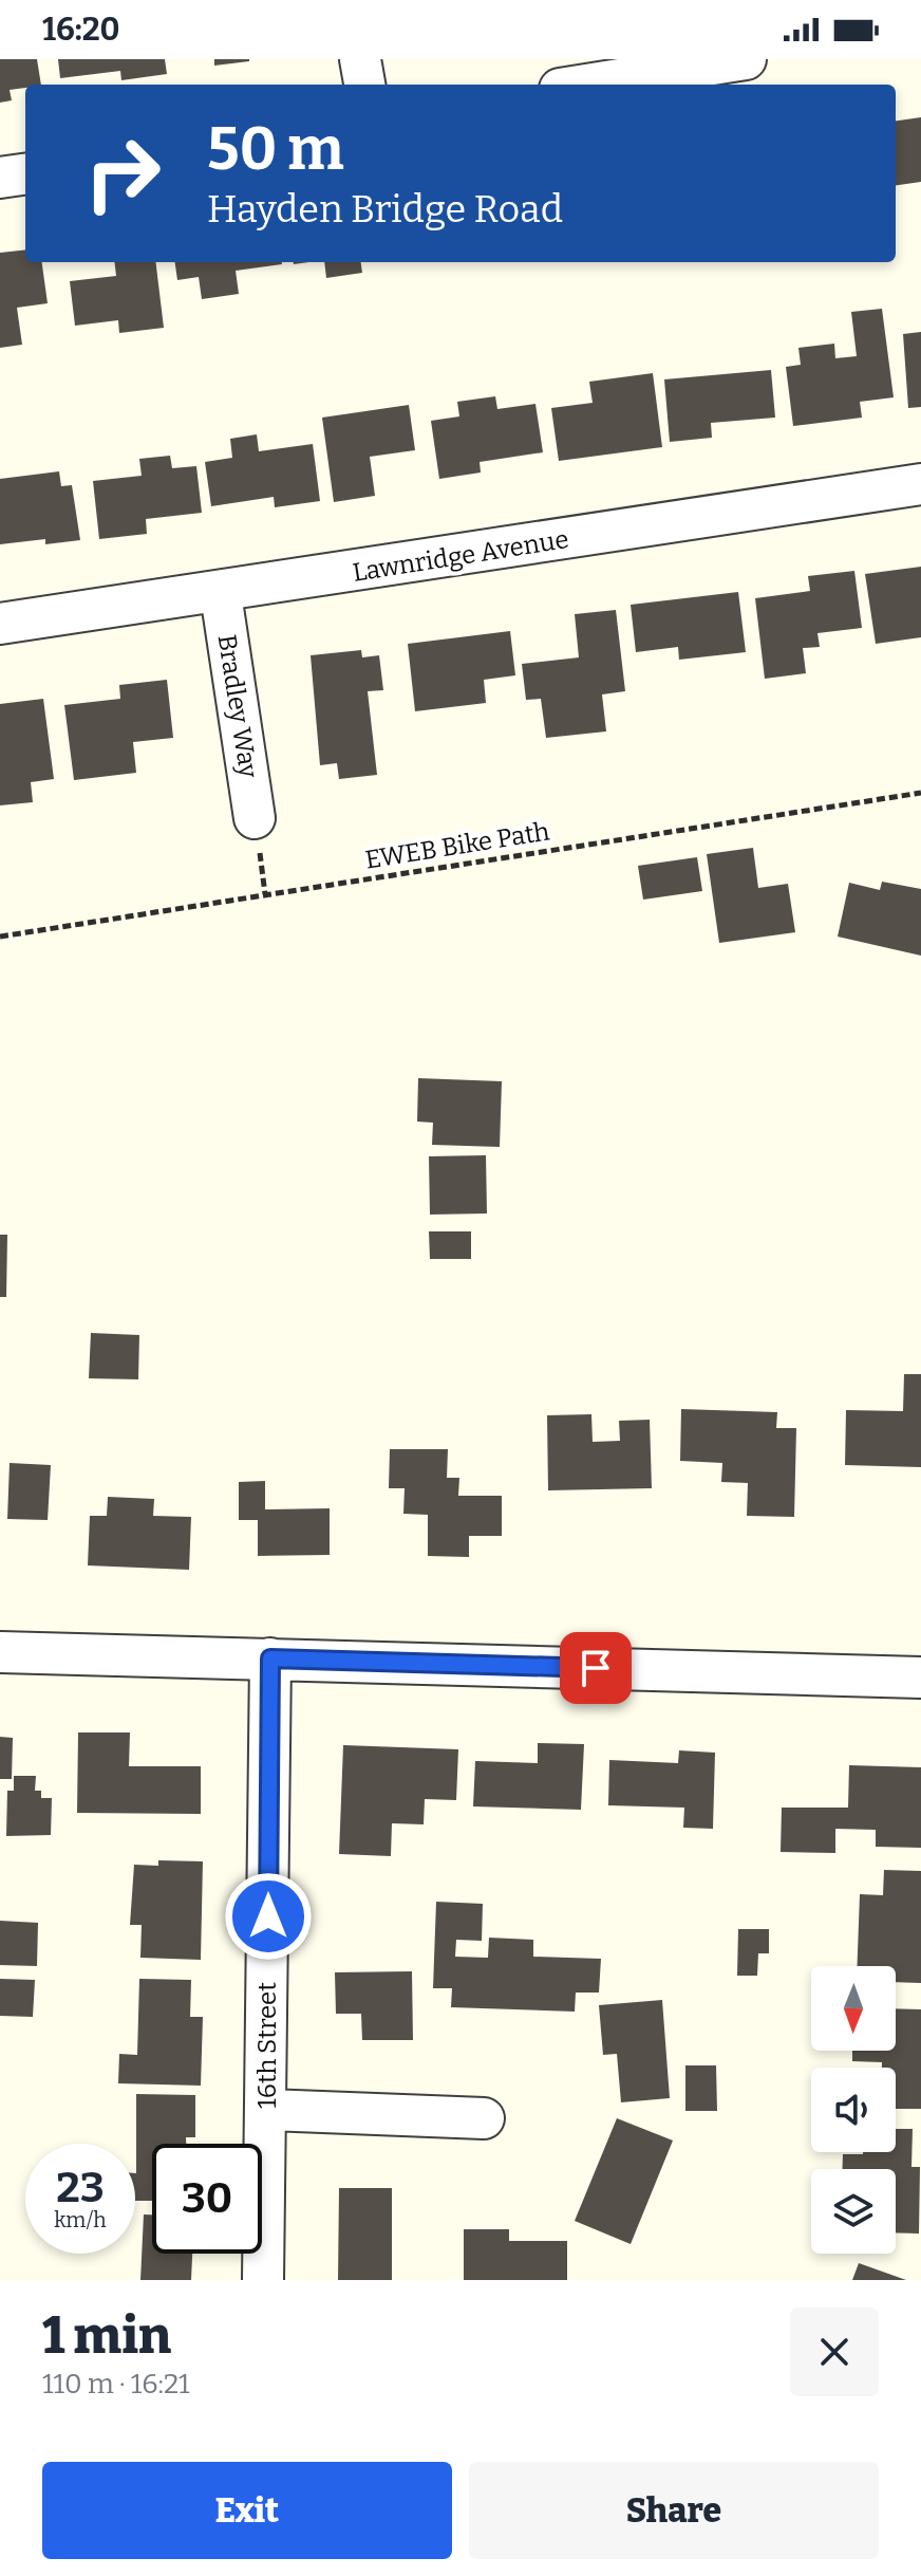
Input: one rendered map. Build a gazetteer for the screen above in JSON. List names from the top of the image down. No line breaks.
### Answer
{"streets":{"street":["Lawnridge Avenue","Bradley Way","16th Street"],"path":["EWEB Bike Path"]},"crossings":[["Lawnridge Avenue","Bradley Way"]],"north":"bottom","page":{"status":"16:20","turn":["50 m","Hayden Bridge Road"],"speed":"23 km/h","limit":"30","heading":["1 min","110 m · 16:21"],"buttons":["Exit","Share"]}}
